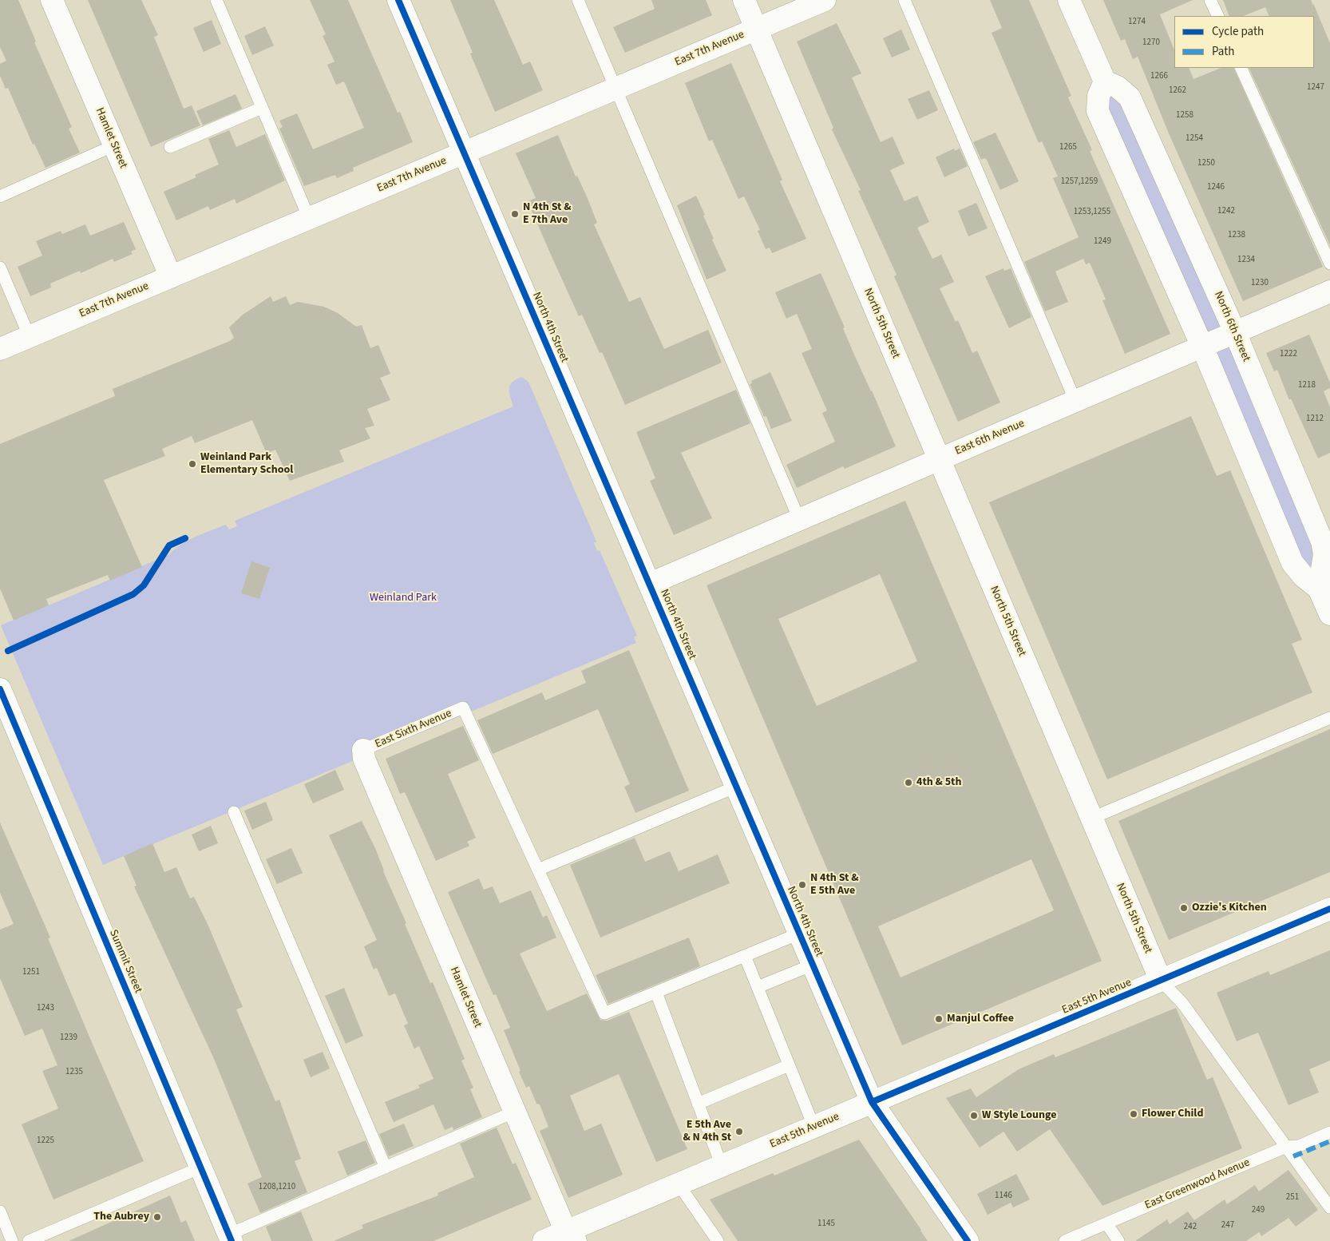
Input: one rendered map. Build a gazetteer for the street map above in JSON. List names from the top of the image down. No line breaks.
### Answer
{"streets":{"street":["East 7th Avenue","Hamlet Street","North 5th Street","North 6th Street","North 4th Street","East 6th Avenue","Summit Street","East 5th Avenue"],"lane":["East Sixth Avenue","East Greenwood Avenue"]},"crossings":[["East 7th Avenue","Hamlet Street"],["East 7th Avenue","North 5th Street"],["East 7th Avenue","North 4th Street"],["Hamlet Street","East Sixth Avenue"],["Hamlet Street","East 5th Avenue"],["North 5th Street","East 6th Avenue"],["North 5th Street","East 5th Avenue"],["North 5th Street","East Greenwood Avenue"],["North 6th Street","East 6th Avenue"],["North 4th Street","East 6th Avenue"],["North 4th Street","East 5th Avenue"]],"parks":["Weinland Park"],"places":["N 4th St & E 7th Ave","Weinland Park Elementary School","4th & 5th","N 4th St & E 5th Ave","Ozzie's Kitchen","Manjul Coffee","Flower Child","W Style Lounge","E 5th Ave & N 4th St","The Aubrey"],"house_numbers":["1274","1270","1266","1247","1262","1258","1254","1265","1250","1257,1259","1246","1242","1253,1255","1238","1249","1234","1230","1222","1218","1212","1251","1243","1239","1235","1225","1208,1210","1146","251","249","1145","247","242"],"legend":["Cycle path","Path"]}
